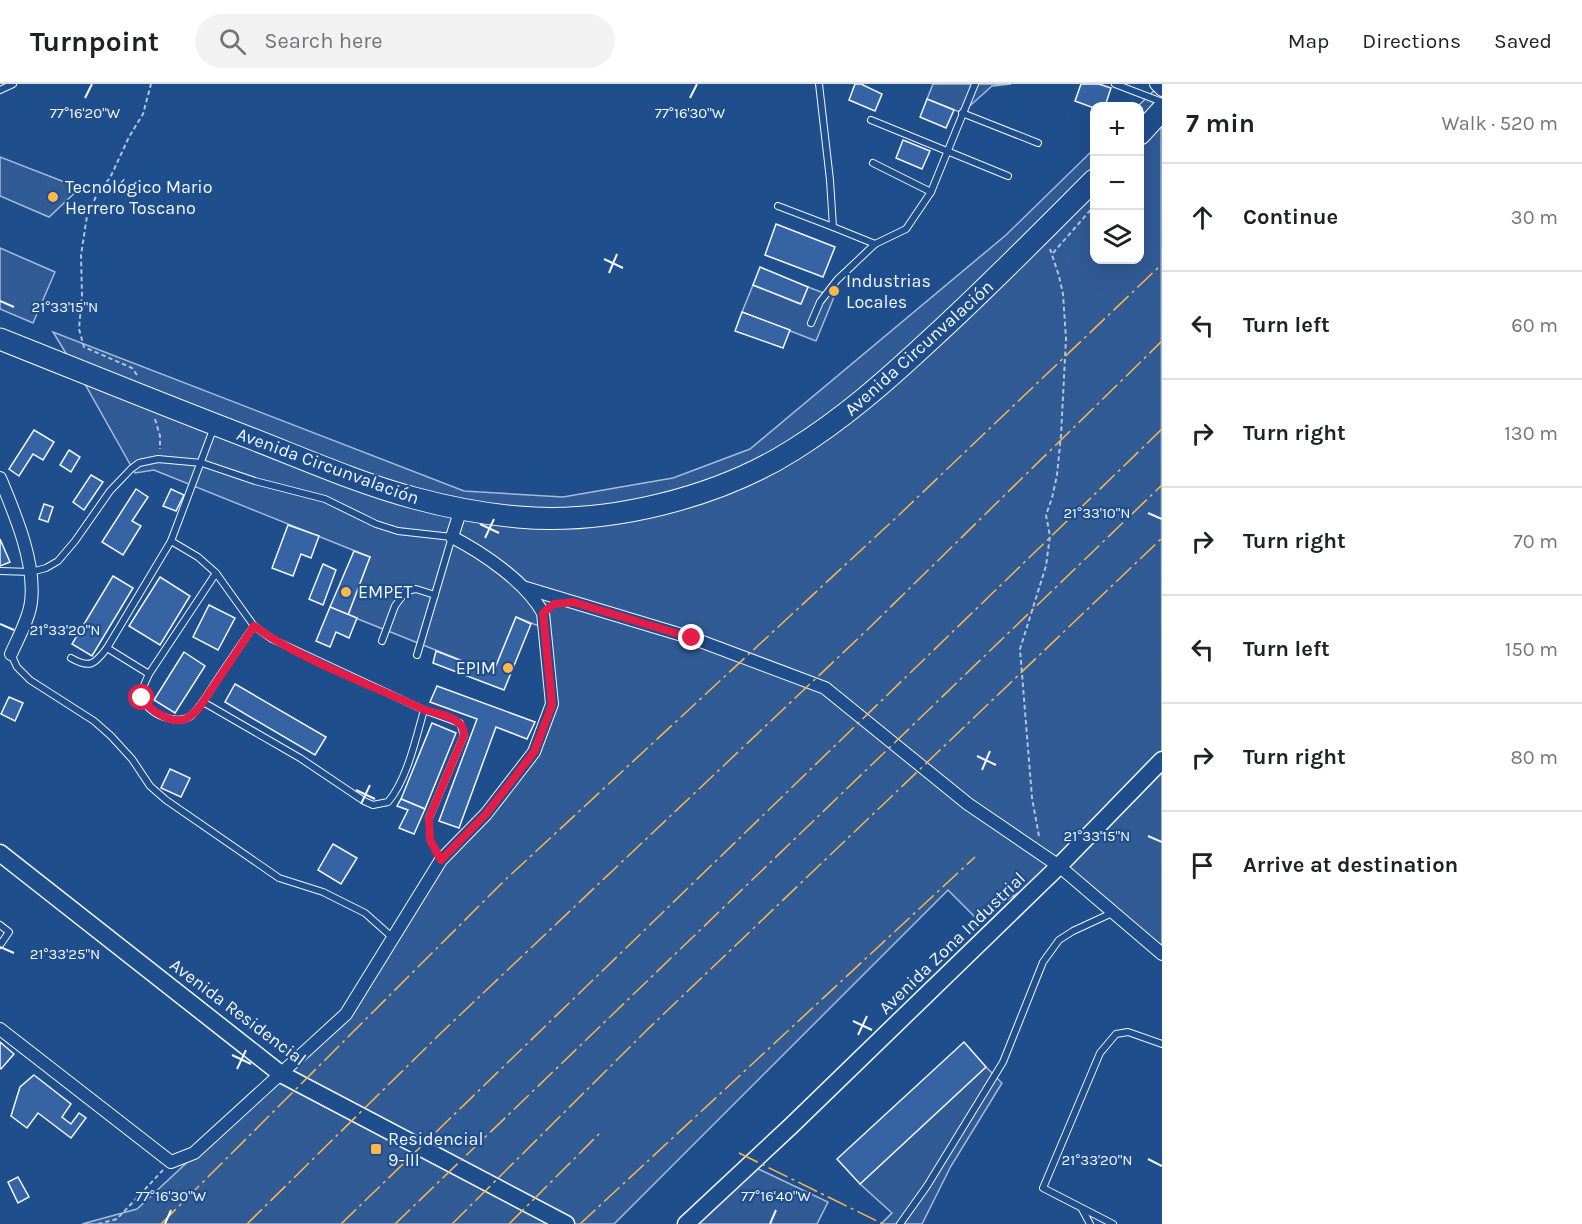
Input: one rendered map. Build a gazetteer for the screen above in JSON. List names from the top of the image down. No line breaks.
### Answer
{"streets":{"highway":["Avenida Circunvalación"],"main road":["Avenida Zona Industrial","Avenida Residencial"]},"places":{"other":["Tecnológico Mario Herrero Toscano","Industrias Locales","EMPET","EPIM"],"transit":["Residencial 9-III"]},"page":{"header":"Turnpoint","search":"Search here","nav":["Map","Directions","Saved"],"heading":["7 min","Walk · 520 m"],"map_buttons":["+","−"],"list":[["Continue","30 m"],["Turn left","60 m"],["Turn right","130 m"],["Turn right","70 m"],["Turn left","150 m"],["Turn right","80 m"],"Arrive at destination"]},"coordinates":["77°16'20\"W","77°16'30\"W","21°33'15\"N","21°33'10\"N","21°33'20\"N","21°33'25\"N","77°16'40\"W"]}
